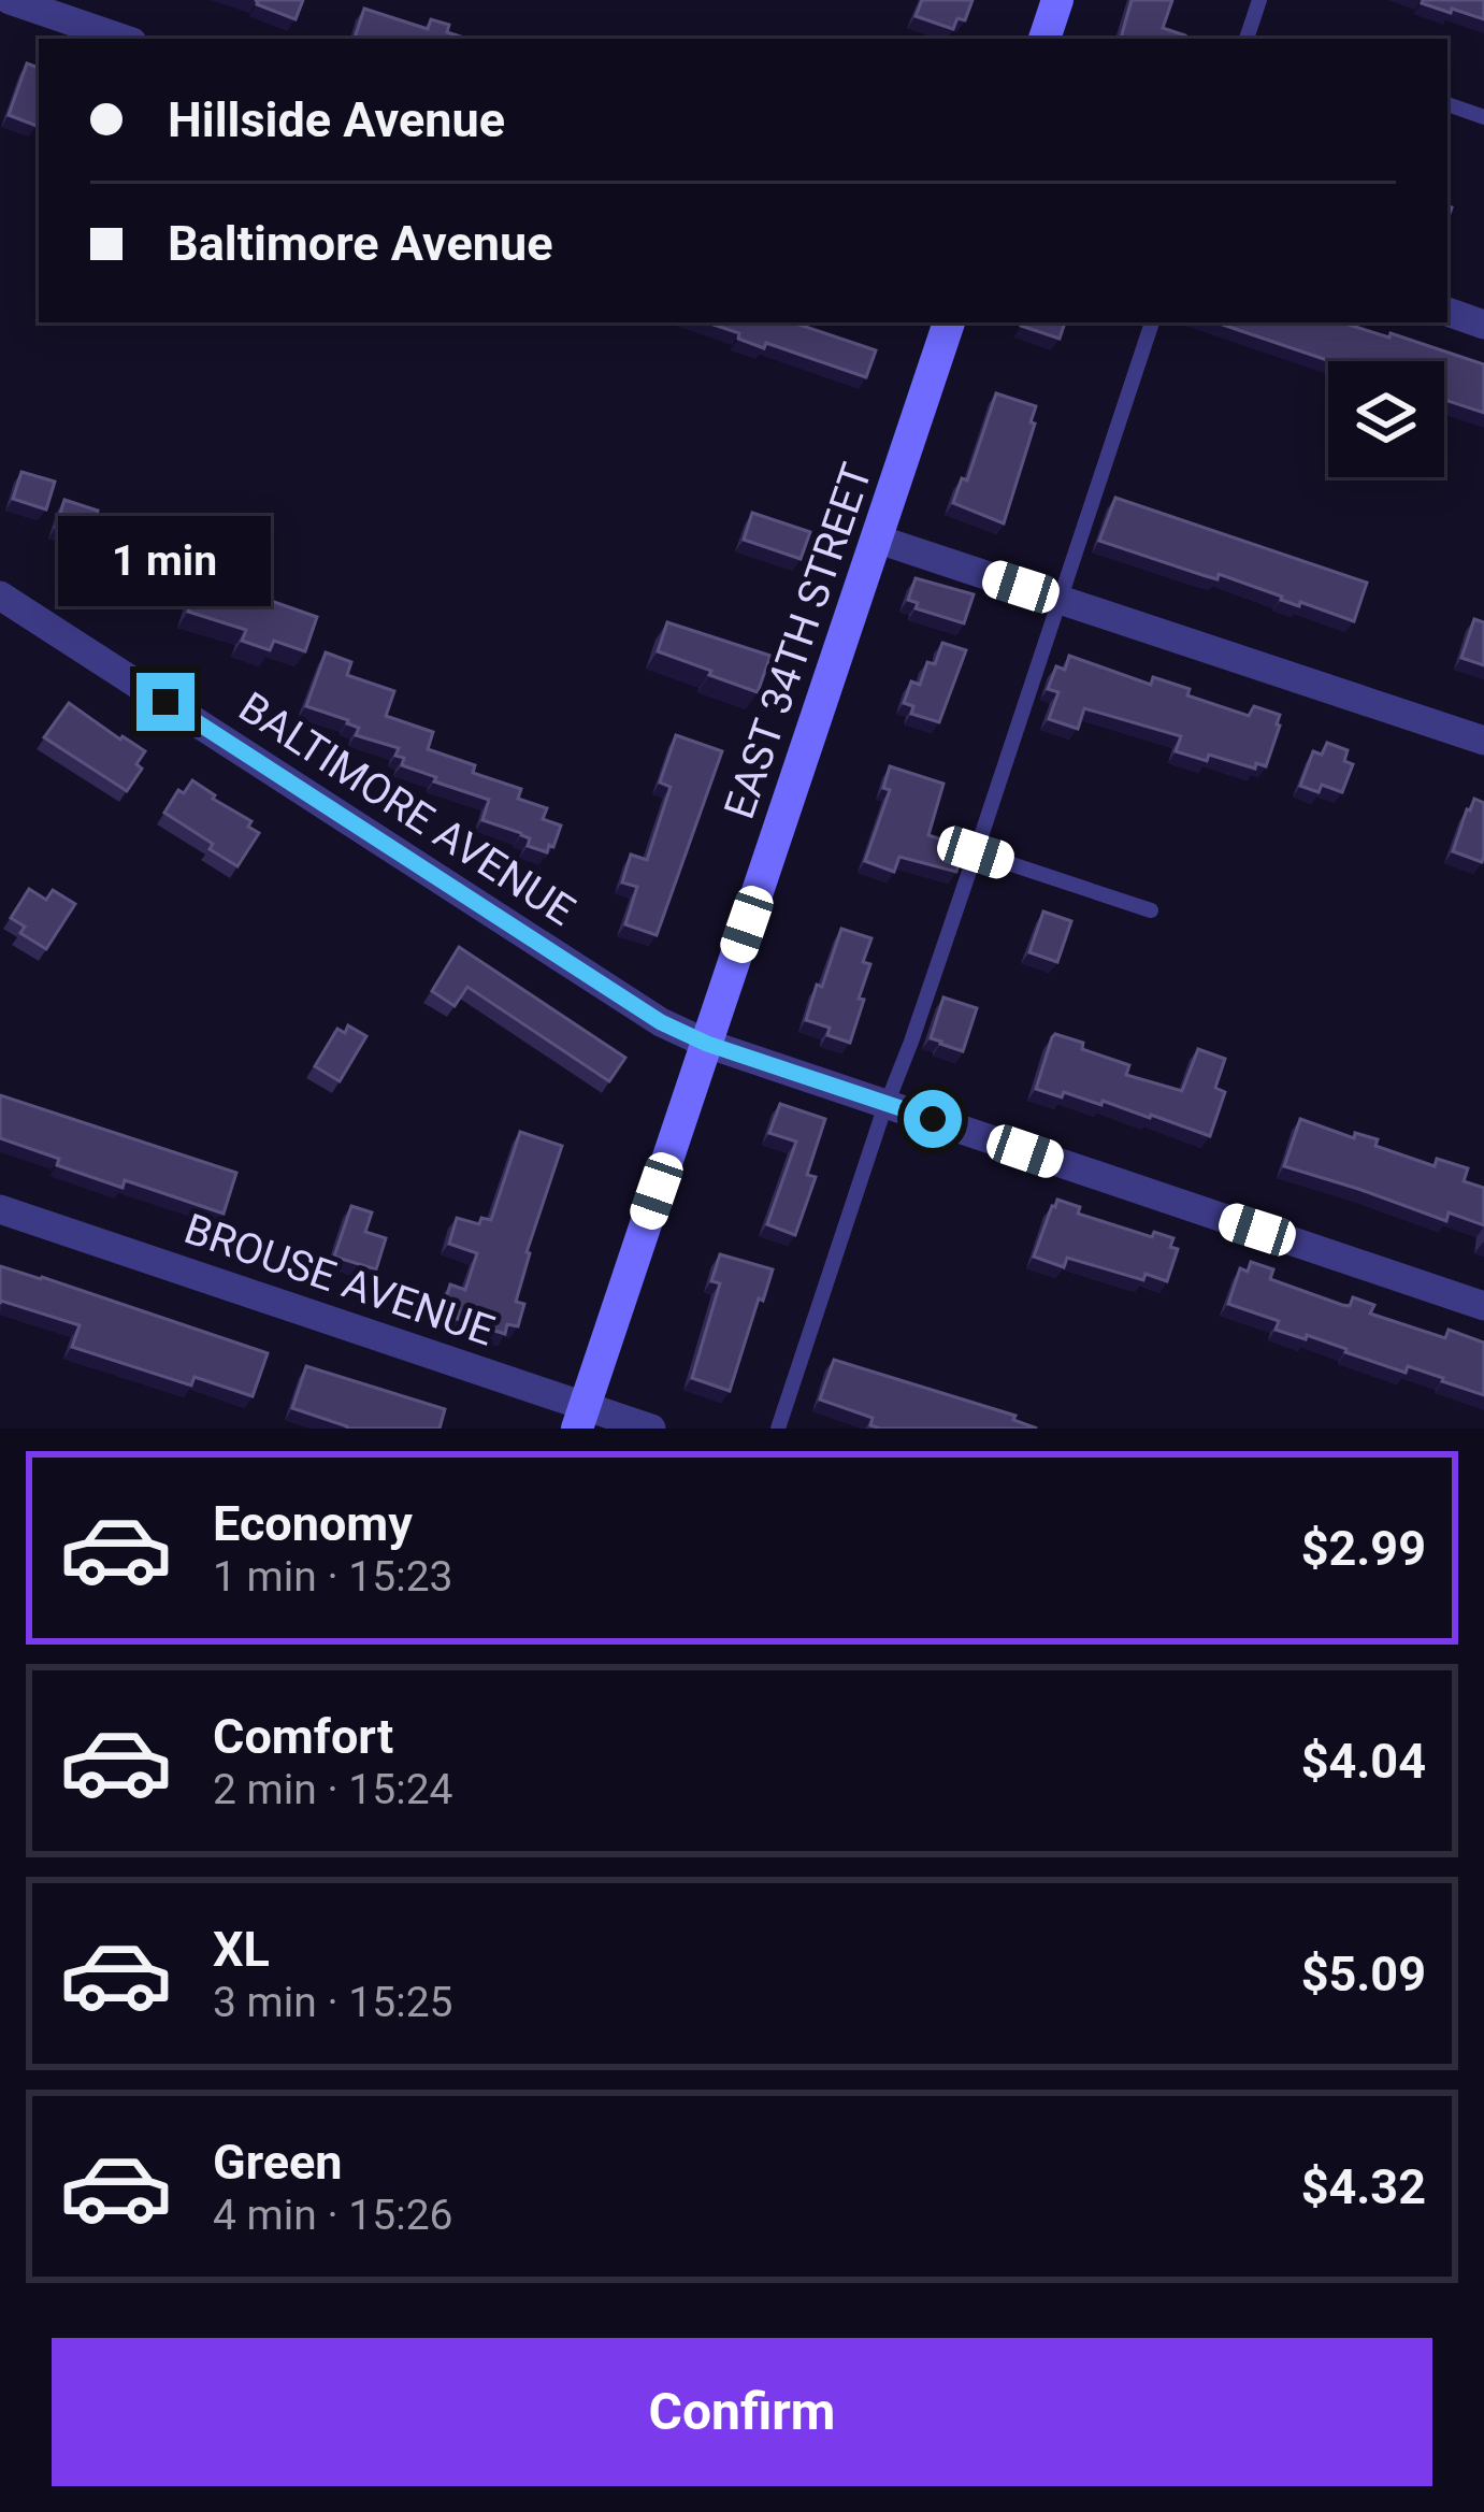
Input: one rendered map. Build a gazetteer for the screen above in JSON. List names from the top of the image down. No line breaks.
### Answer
{"streets":{"main road":["EAST 34TH STREET"],"street":["BALTIMORE AVENUE","BROUSE AVENUE"]},"crossings":[["EAST 34TH STREET","BALTIMORE AVENUE"],["EAST 34TH STREET","BROUSE AVENUE"]],"page":{"banner":["Hillside Avenue","Baltimore Avenue"],"bubble":"1 min","list":[{"name":"Economy","note":"1 min · 15:23","value":"$2.99"},{"name":"Comfort","note":"2 min · 15:24","value":"$4.04"},{"name":"XL","note":"3 min · 15:25","value":"$5.09"},{"name":"Green","note":"4 min · 15:26","value":"$4.32"}],"buttons":"Confirm"}}
